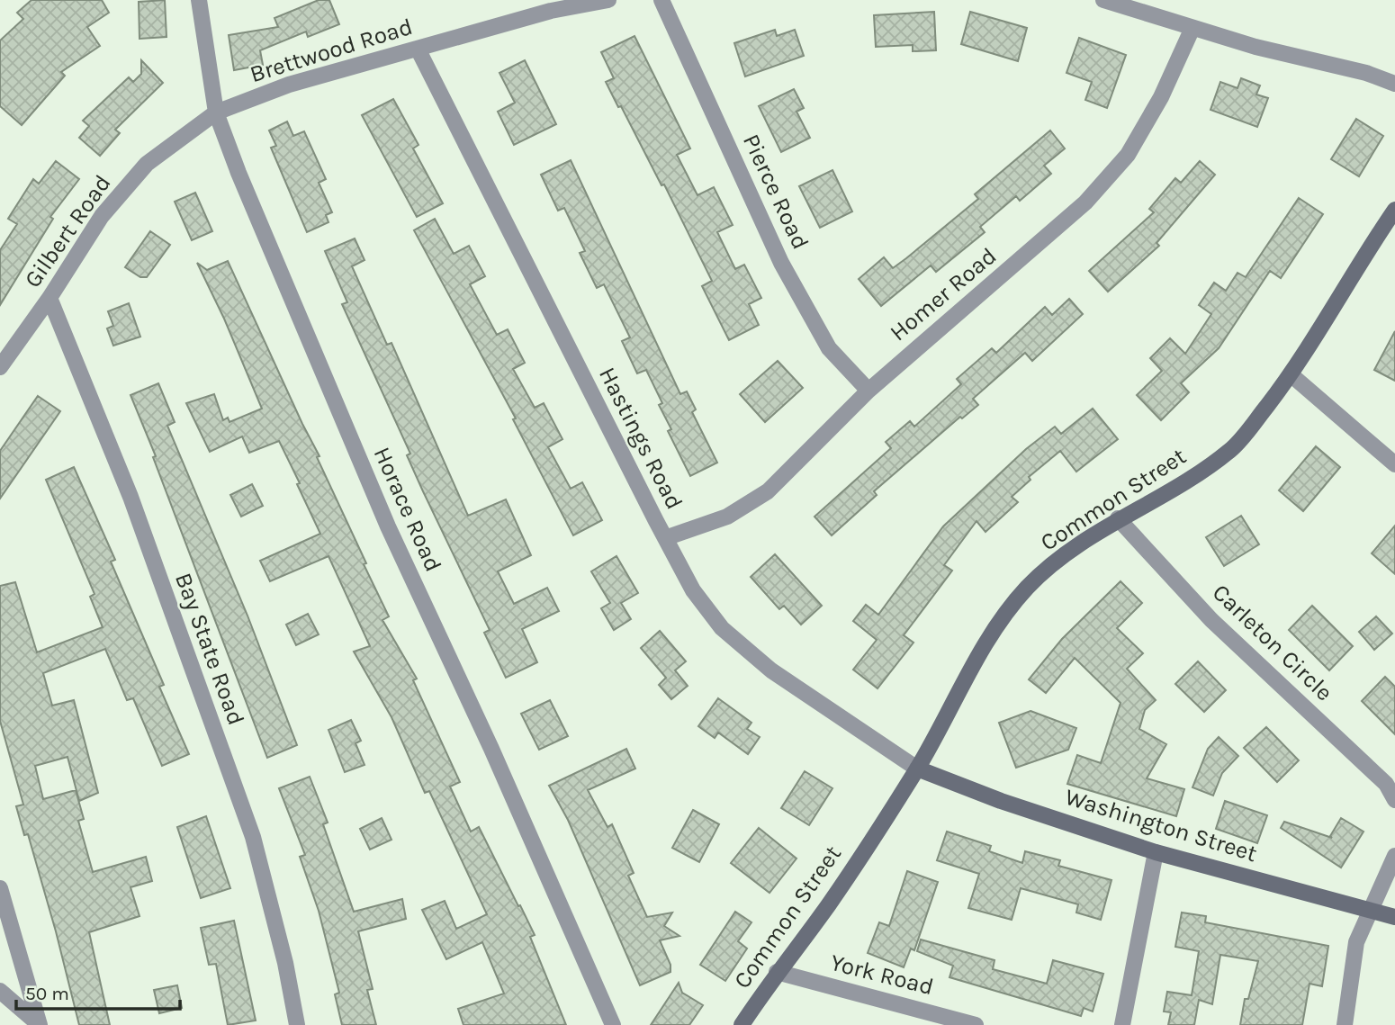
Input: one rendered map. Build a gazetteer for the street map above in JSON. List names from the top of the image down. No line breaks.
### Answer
{"streets":{"main road":["Common Street","Washington Street"],"street":["Brettwood Road","Pierce Road","Gilbert Road","Homer Road","Hastings Road","Horace Road","Carleton Circle","Bay State Road","York Road"]},"crossings":[["Brettwood Road","Gilbert Road"],["Brettwood Road","Hastings Road"],["Brettwood Road","Horace Road"],["Pierce Road","Homer Road"],["Gilbert Road","Horace Road"],["Gilbert Road","Bay State Road"],["Homer Road","Hastings Road"],["Hastings Road","Common Street"],["Hastings Road","Washington Street"],["Common Street","Carleton Circle"],["Common Street","Washington Street"],["Common Street","York Road"]],"scale_bar":"50 m"}
